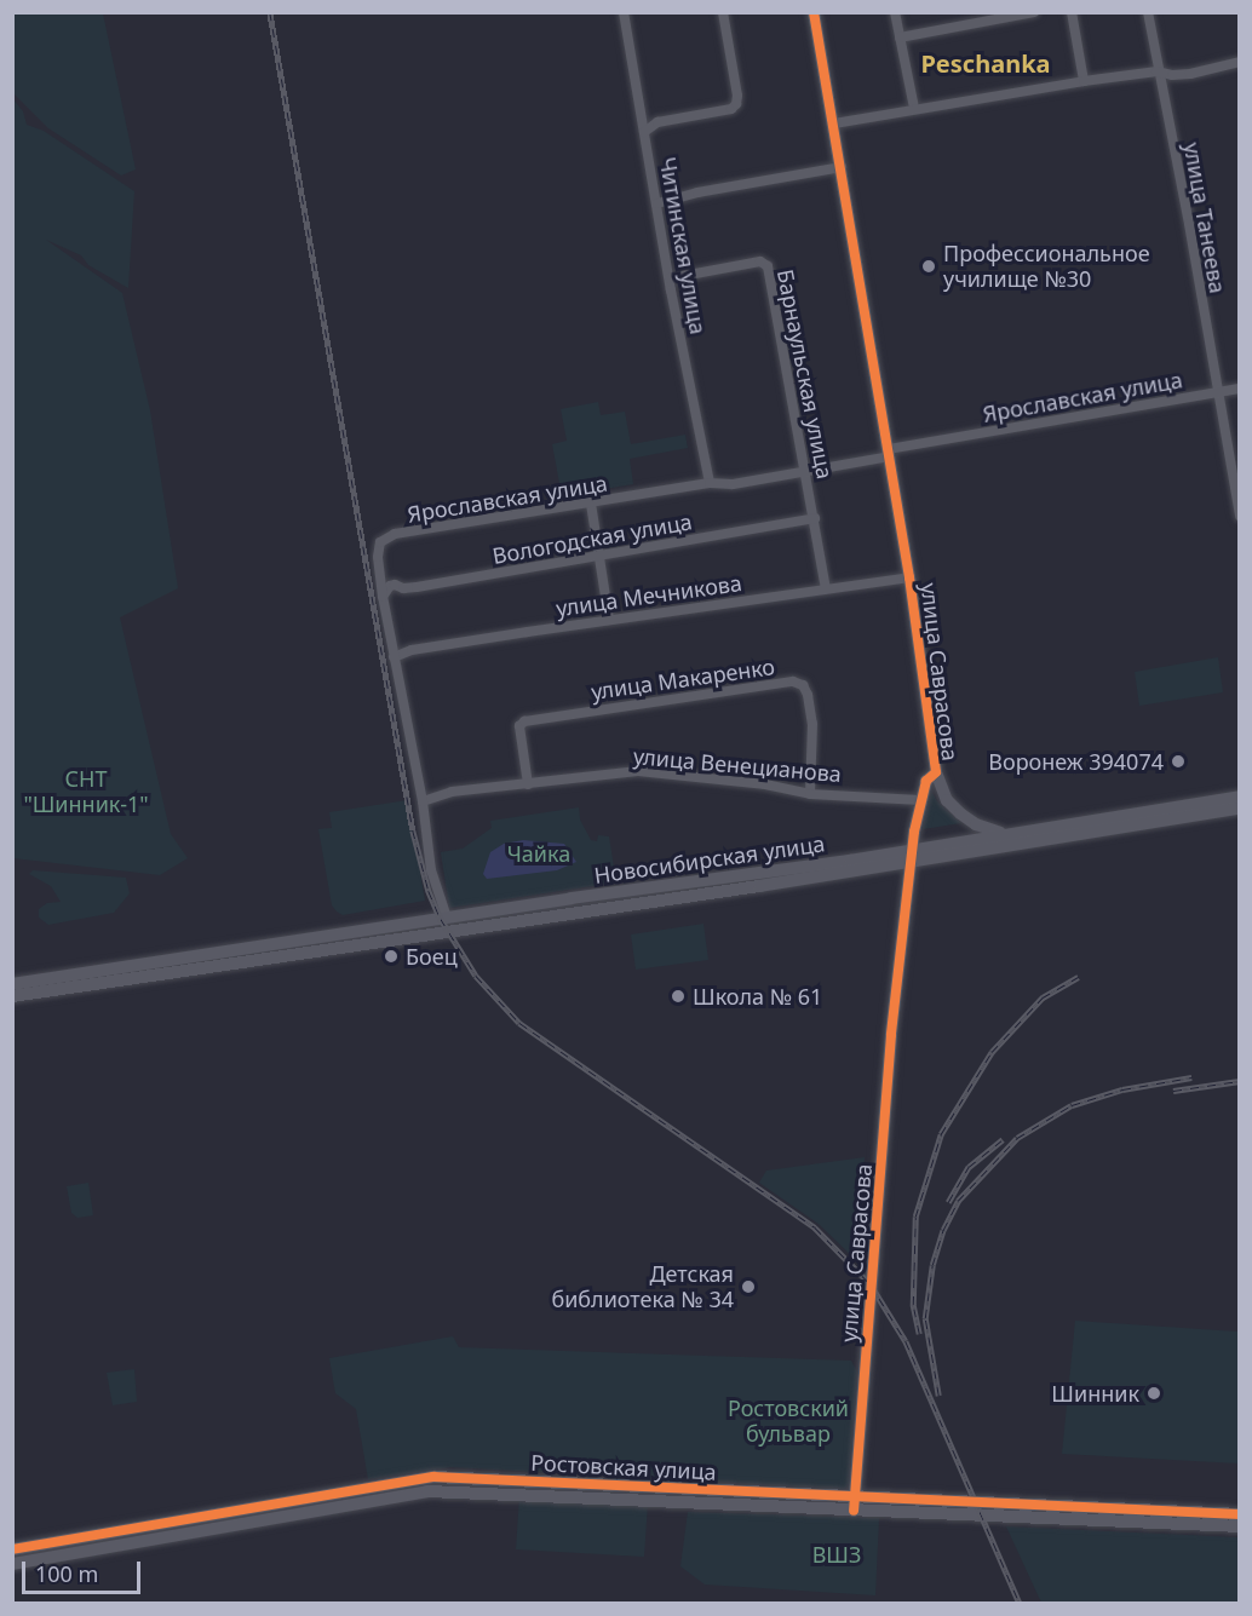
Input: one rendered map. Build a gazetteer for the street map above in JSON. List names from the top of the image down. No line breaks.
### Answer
{"streets":{"street":["улица Танеева","Читинская улица","Барнаульская улица","Ярославская улица","Вологодская улица","улица Мечникова","улица Саврасова","улица Макаренко","улица Венецианова","Новосибирская улица","Ростовская улица"]},"crossings":[["улица Танеева","Ярославская улица"],["Читинская улица","Барнаульская улица"],["Читинская улица","Ярославская улица"],["Барнаульская улица","Ярославская улица"],["Барнаульская улица","Вологодская улица"],["Барнаульская улица","улица Мечникова"],["Ярославская улица","Вологодская улица"],["Ярославская улица","улица Мечникова"],["Ярославская улица","улица Саврасова"],["Ярославская улица","улица Венецианова"],["Ярославская улица","Новосибирская улица"],["улица Мечникова","улица Саврасова"],["улица Саврасова","улица Венецианова"],["улица Саврасова","Новосибирская улица"],["улица Саврасова","Ростовская улица"],["улица Макаренко","улица Венецианова"]],"districts":["Peschanka"],"parks":["СНТ \"Шинник-1\"","Чайка","Ростовский бульвар","ВШЗ"],"places":["Профессиональное училище №30","Воронеж 394074","Боец","Школа № 61","Детская библиотека № 34","Шинник"],"scale_bar":"100 m"}
